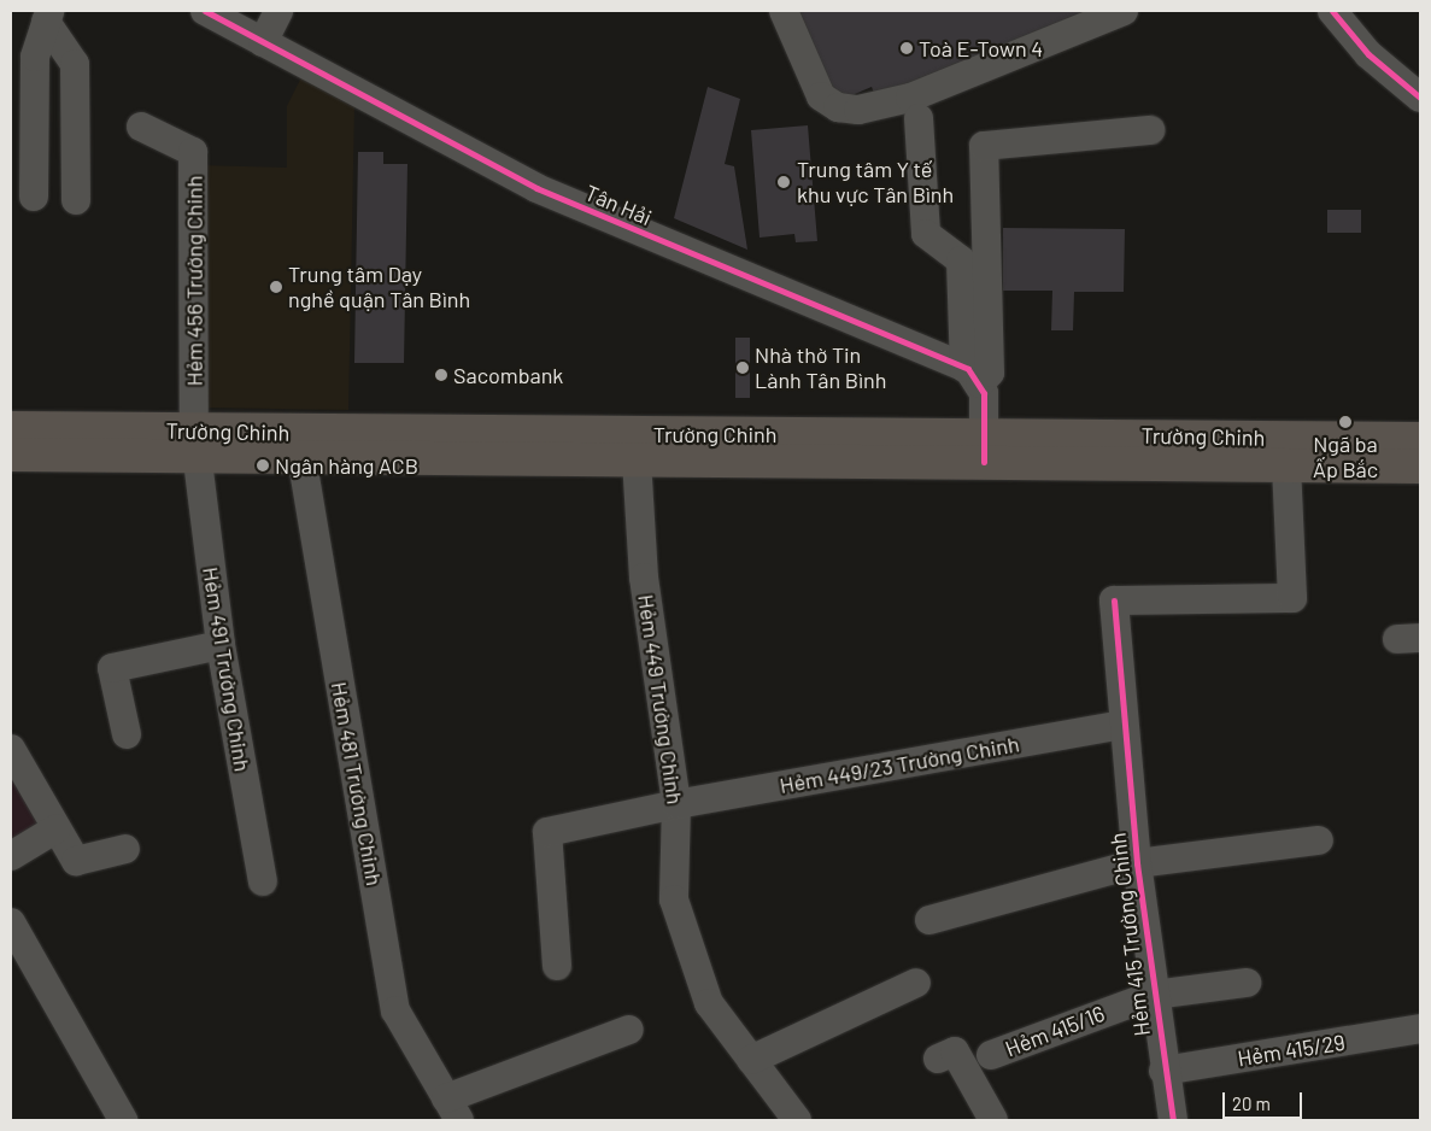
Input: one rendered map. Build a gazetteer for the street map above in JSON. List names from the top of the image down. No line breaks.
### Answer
{"streets":{"main road":["Trường Chinh"],"street":["Tân Hải","Hẻm 456 Trường Chinh","Hẻm 491 Trường Chinh","Hẻm 449 Trường Chinh","Hẻm 449/23 Trường Chinh","Hẻm 481 Trường Chinh","Hẻm 415 Trường Chinh","Hẻm 415/16","Hẻm 415/29"]},"crossings":[["Hẻm 456 Trường Chinh","Trường Chinh"],["Hẻm 456 Trường Chinh","Hẻm 491 Trường Chinh"],["Trường Chinh","Hẻm 491 Trường Chinh"],["Trường Chinh","Hẻm 449 Trường Chinh"],["Trường Chinh","Hẻm 481 Trường Chinh"],["Trường Chinh","Hẻm 415 Trường Chinh"],["Hẻm 449 Trường Chinh","Hẻm 449/23 Trường Chinh"],["Hẻm 449/23 Trường Chinh","Hẻm 415 Trường Chinh"],["Hẻm 415 Trường Chinh","Hẻm 415/16"],["Hẻm 415 Trường Chinh","Hẻm 415/29"]],"places":["Toà E-Town 4","Trung tâm Y tế khu vực Tân Bình","Trung tâm Dạy nghề quận Tân Bình","Nhà thờ Tin Lành Tân Bình","Sacombank","Ngã ba Ấp Bắc","Ngân hàng ACB"],"scale_bar":"20 m"}
